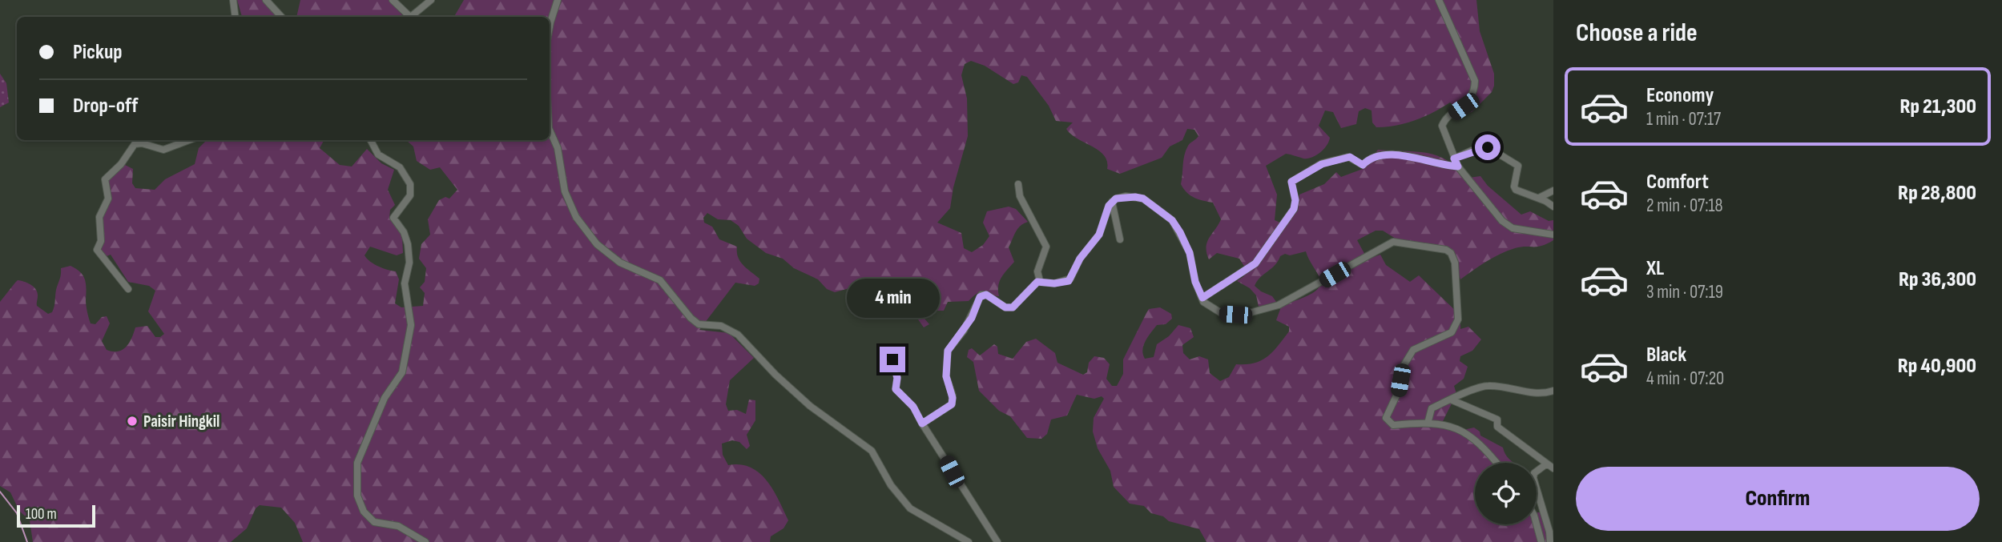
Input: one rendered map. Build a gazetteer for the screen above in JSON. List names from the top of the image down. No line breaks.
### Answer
{"places":["Paisir Hingkil"],"scale_bar":"100 m","page":{"heading":"Choose a ride","banner":["Pickup","Drop-off"],"list":[{"name":"Economy","note":"1 min · 07:17","value":"Rp 21,300"},{"name":"Comfort","note":"2 min · 07:18","value":"Rp 28,800"},{"name":"XL","note":"3 min · 07:19","value":"Rp 36,300"},{"name":"Black","note":"4 min · 07:20","value":"Rp 40,900"}],"bubble":"4 min","buttons":"Confirm","scale":"100 m"}}
